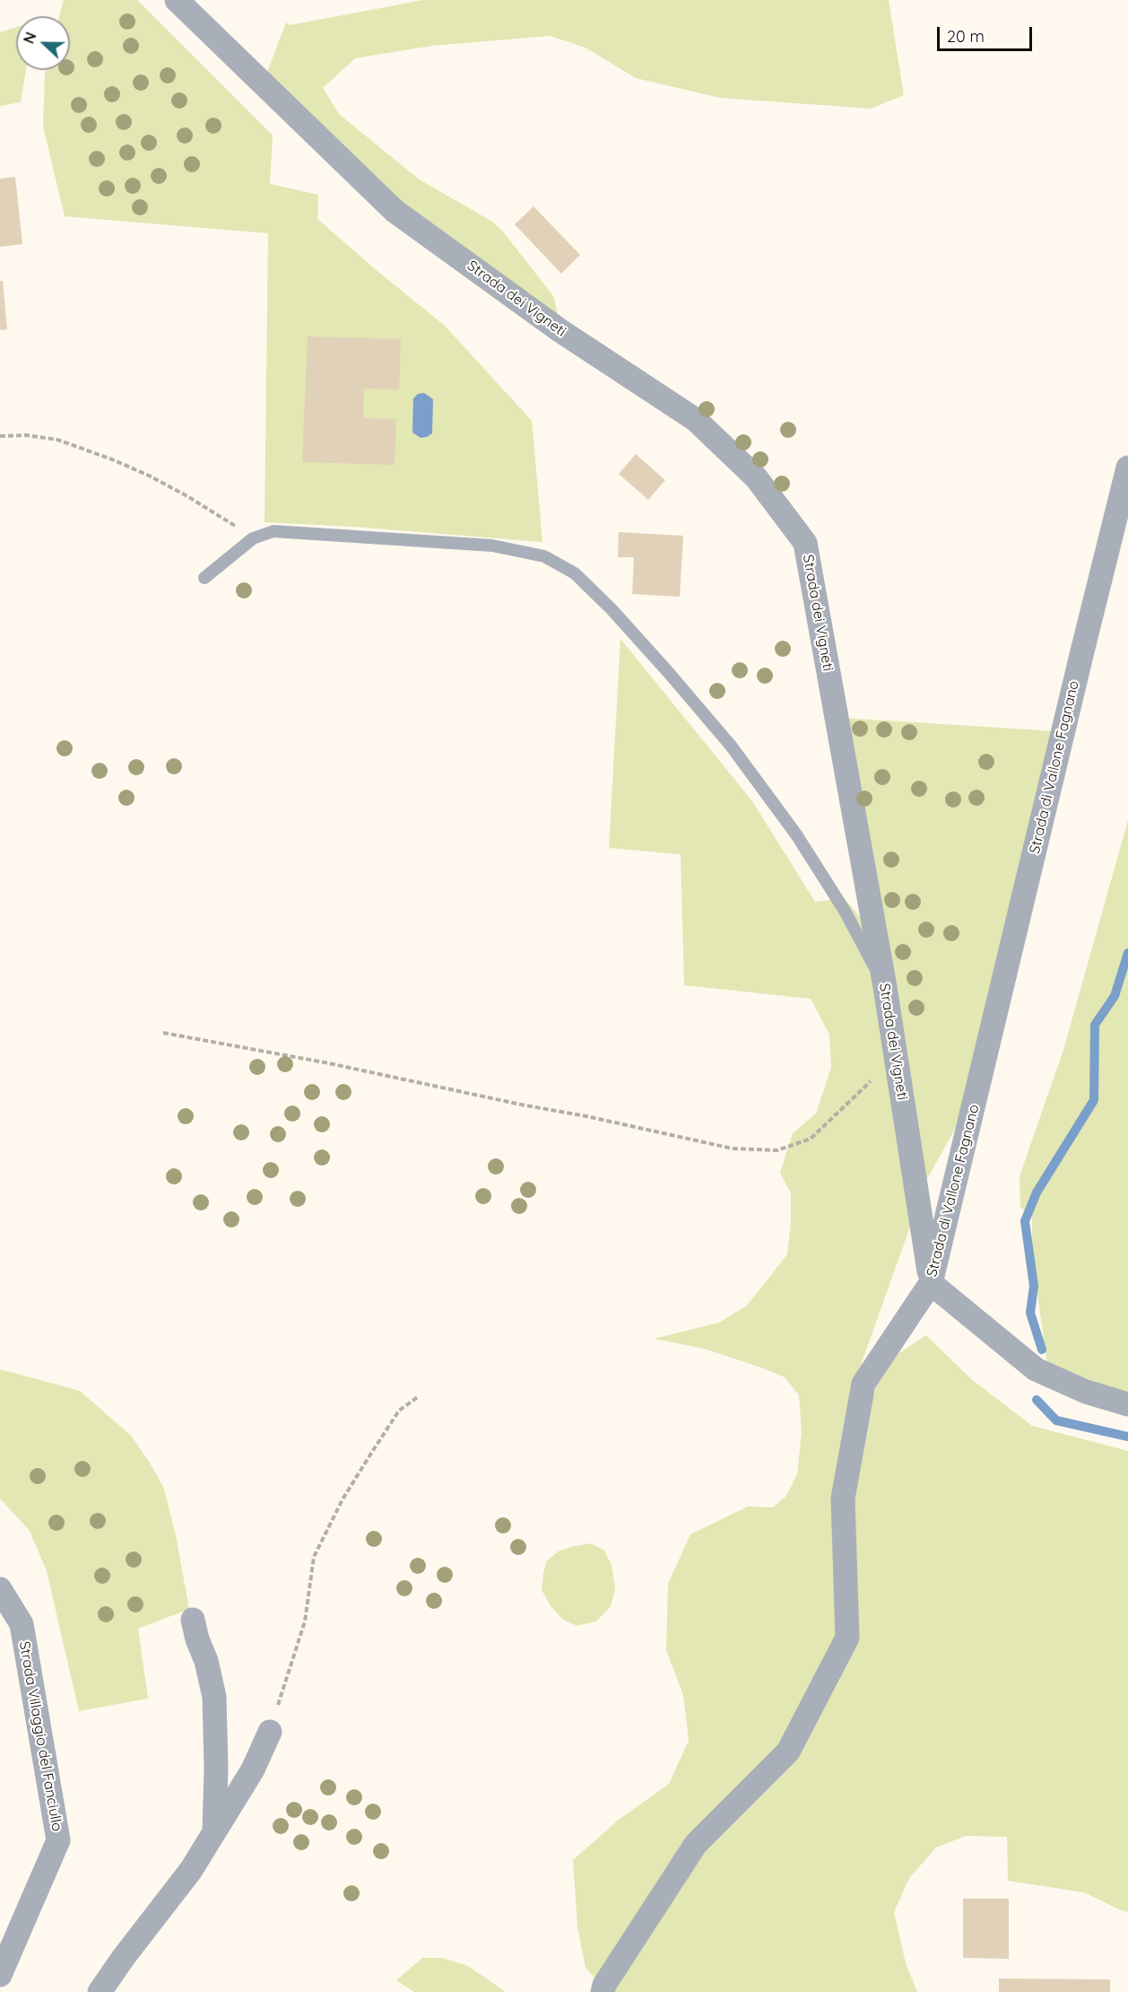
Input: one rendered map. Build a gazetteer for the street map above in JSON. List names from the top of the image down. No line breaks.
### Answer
{"streets":{"street":["Strada dei Vigneti","Strada di Vallone Fagnano","Strada Villaggio del Fanciullo"]},"crossings":[["Strada dei Vigneti","Strada di Vallone Fagnano"]],"scale_bar":"20 m","north":"left"}
